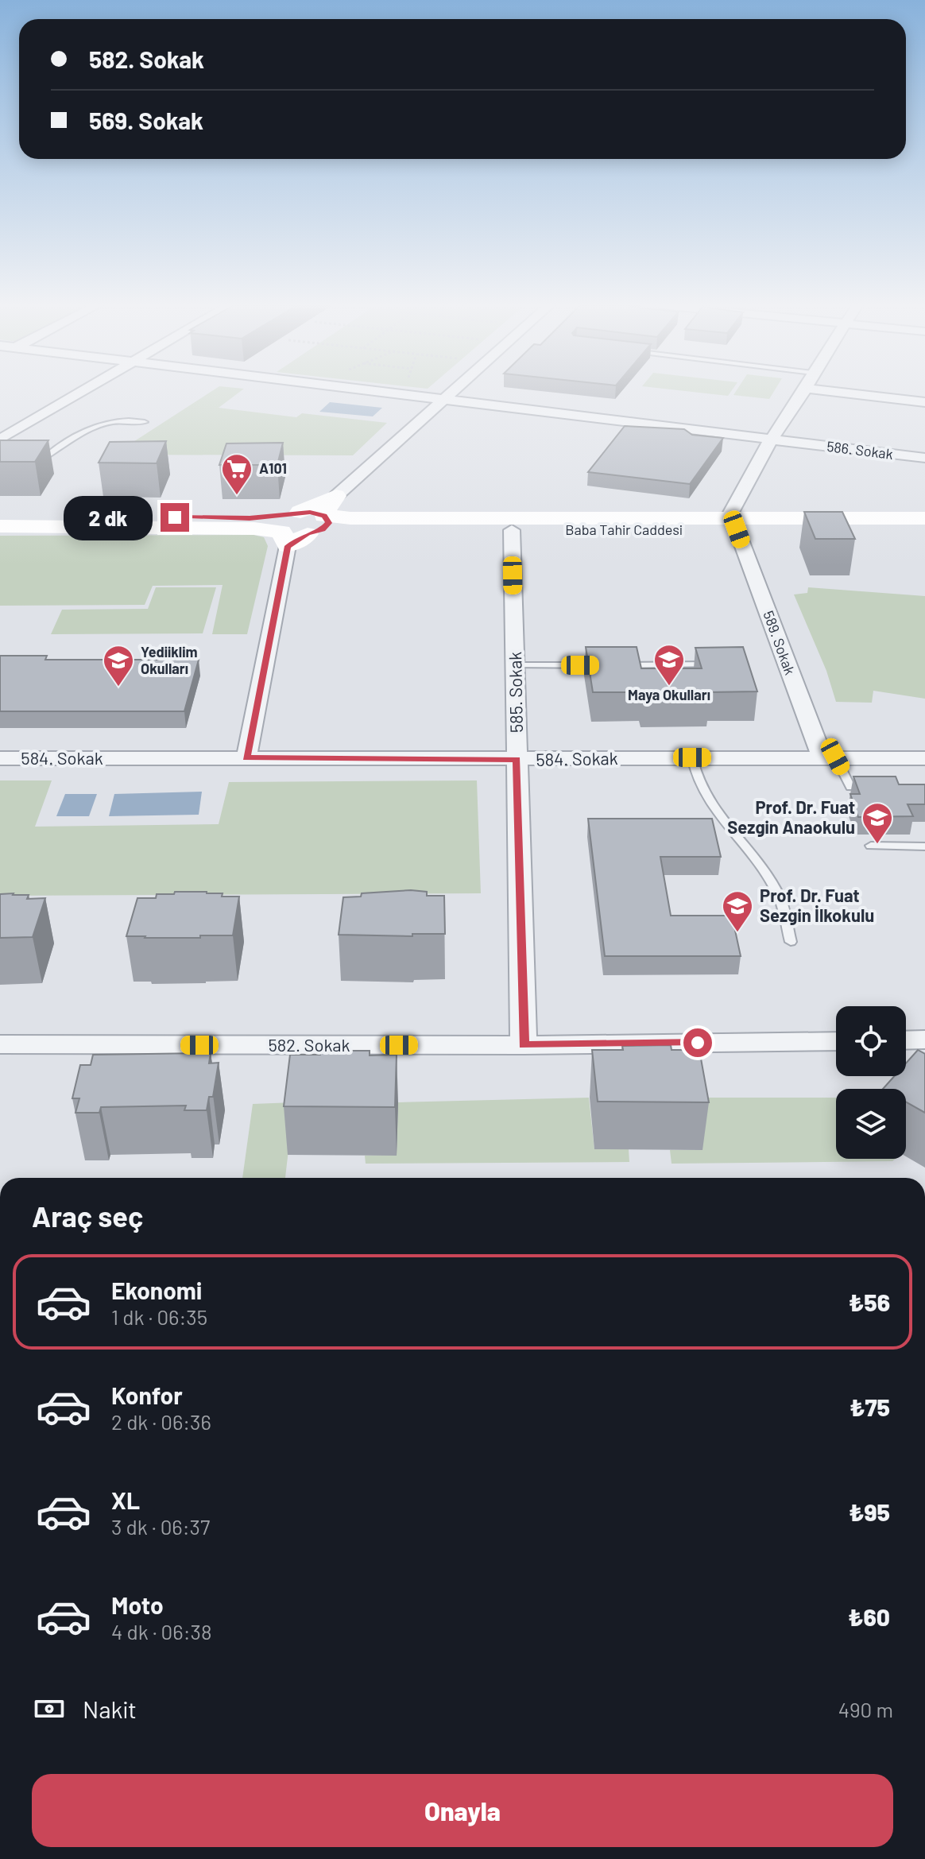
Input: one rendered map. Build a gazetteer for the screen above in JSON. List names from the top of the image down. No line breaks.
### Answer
{"streets":{"street":["586. Sokak","Baba Tahir Caddesi","589. Sokak","585. Sokak","584. Sokak","582. Sokak"]},"crossings":[["Baba Tahir Caddesi","589. Sokak"],["Baba Tahir Caddesi","585. Sokak"],["589. Sokak","584. Sokak"],["585. Sokak","584. Sokak"],["585. Sokak","582. Sokak"]],"places":{"supermarket":["A101"],"school or university":["Maya Okulları","Yediiklim Okulları","Prof. Dr. Fuat Sezgin Anaokulu","Prof. Dr. Fuat Sezgin İlkokulu"]},"page":{"banner":["582. Sokak","569. Sokak"],"bubble":"2 dk","heading":"Araç seç","list":[{"name":"Ekonomi","note":"1 dk · 06:35","value":"₺56"},{"name":"Konfor","note":"2 dk · 06:36","value":"₺75"},{"name":"XL","note":"3 dk · 06:37","value":"₺95"},{"name":"Moto","note":"4 dk · 06:38","value":"₺60"}],"pay":["Nakit","490 m"],"buttons":"Onayla"}}
